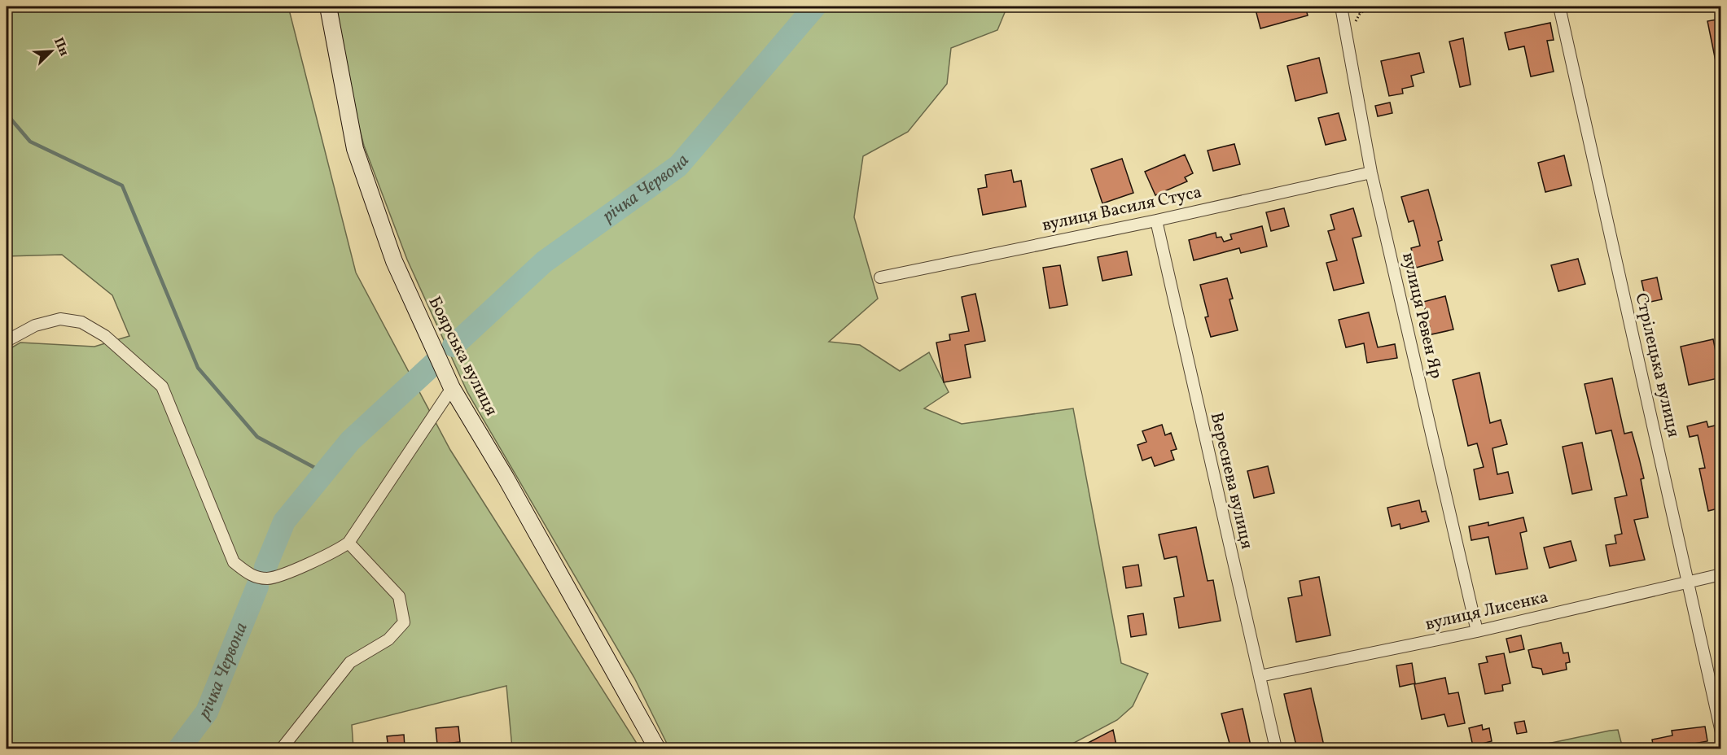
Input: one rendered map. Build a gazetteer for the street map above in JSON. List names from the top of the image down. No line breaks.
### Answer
{"streets":{"street":["вулиця Василя Стуса","вулиця Ревен Яр","Боярська вулиця","Стрілецька вулиця","Вереснева вулиця","вулиця Лисенка"]},"crossings":[["вулиця Василя Стуса","вулиця Ревен Яр"],["вулиця Василя Стуса","Вереснева вулиця"],["вулиця Ревен Яр","вулиця Лисенка"],["Стрілецька вулиця","вулиця Лисенка"],["Вереснева вулиця","вулиця Лисенка"]],"water":["річка Червона"],"north":"top right"}
